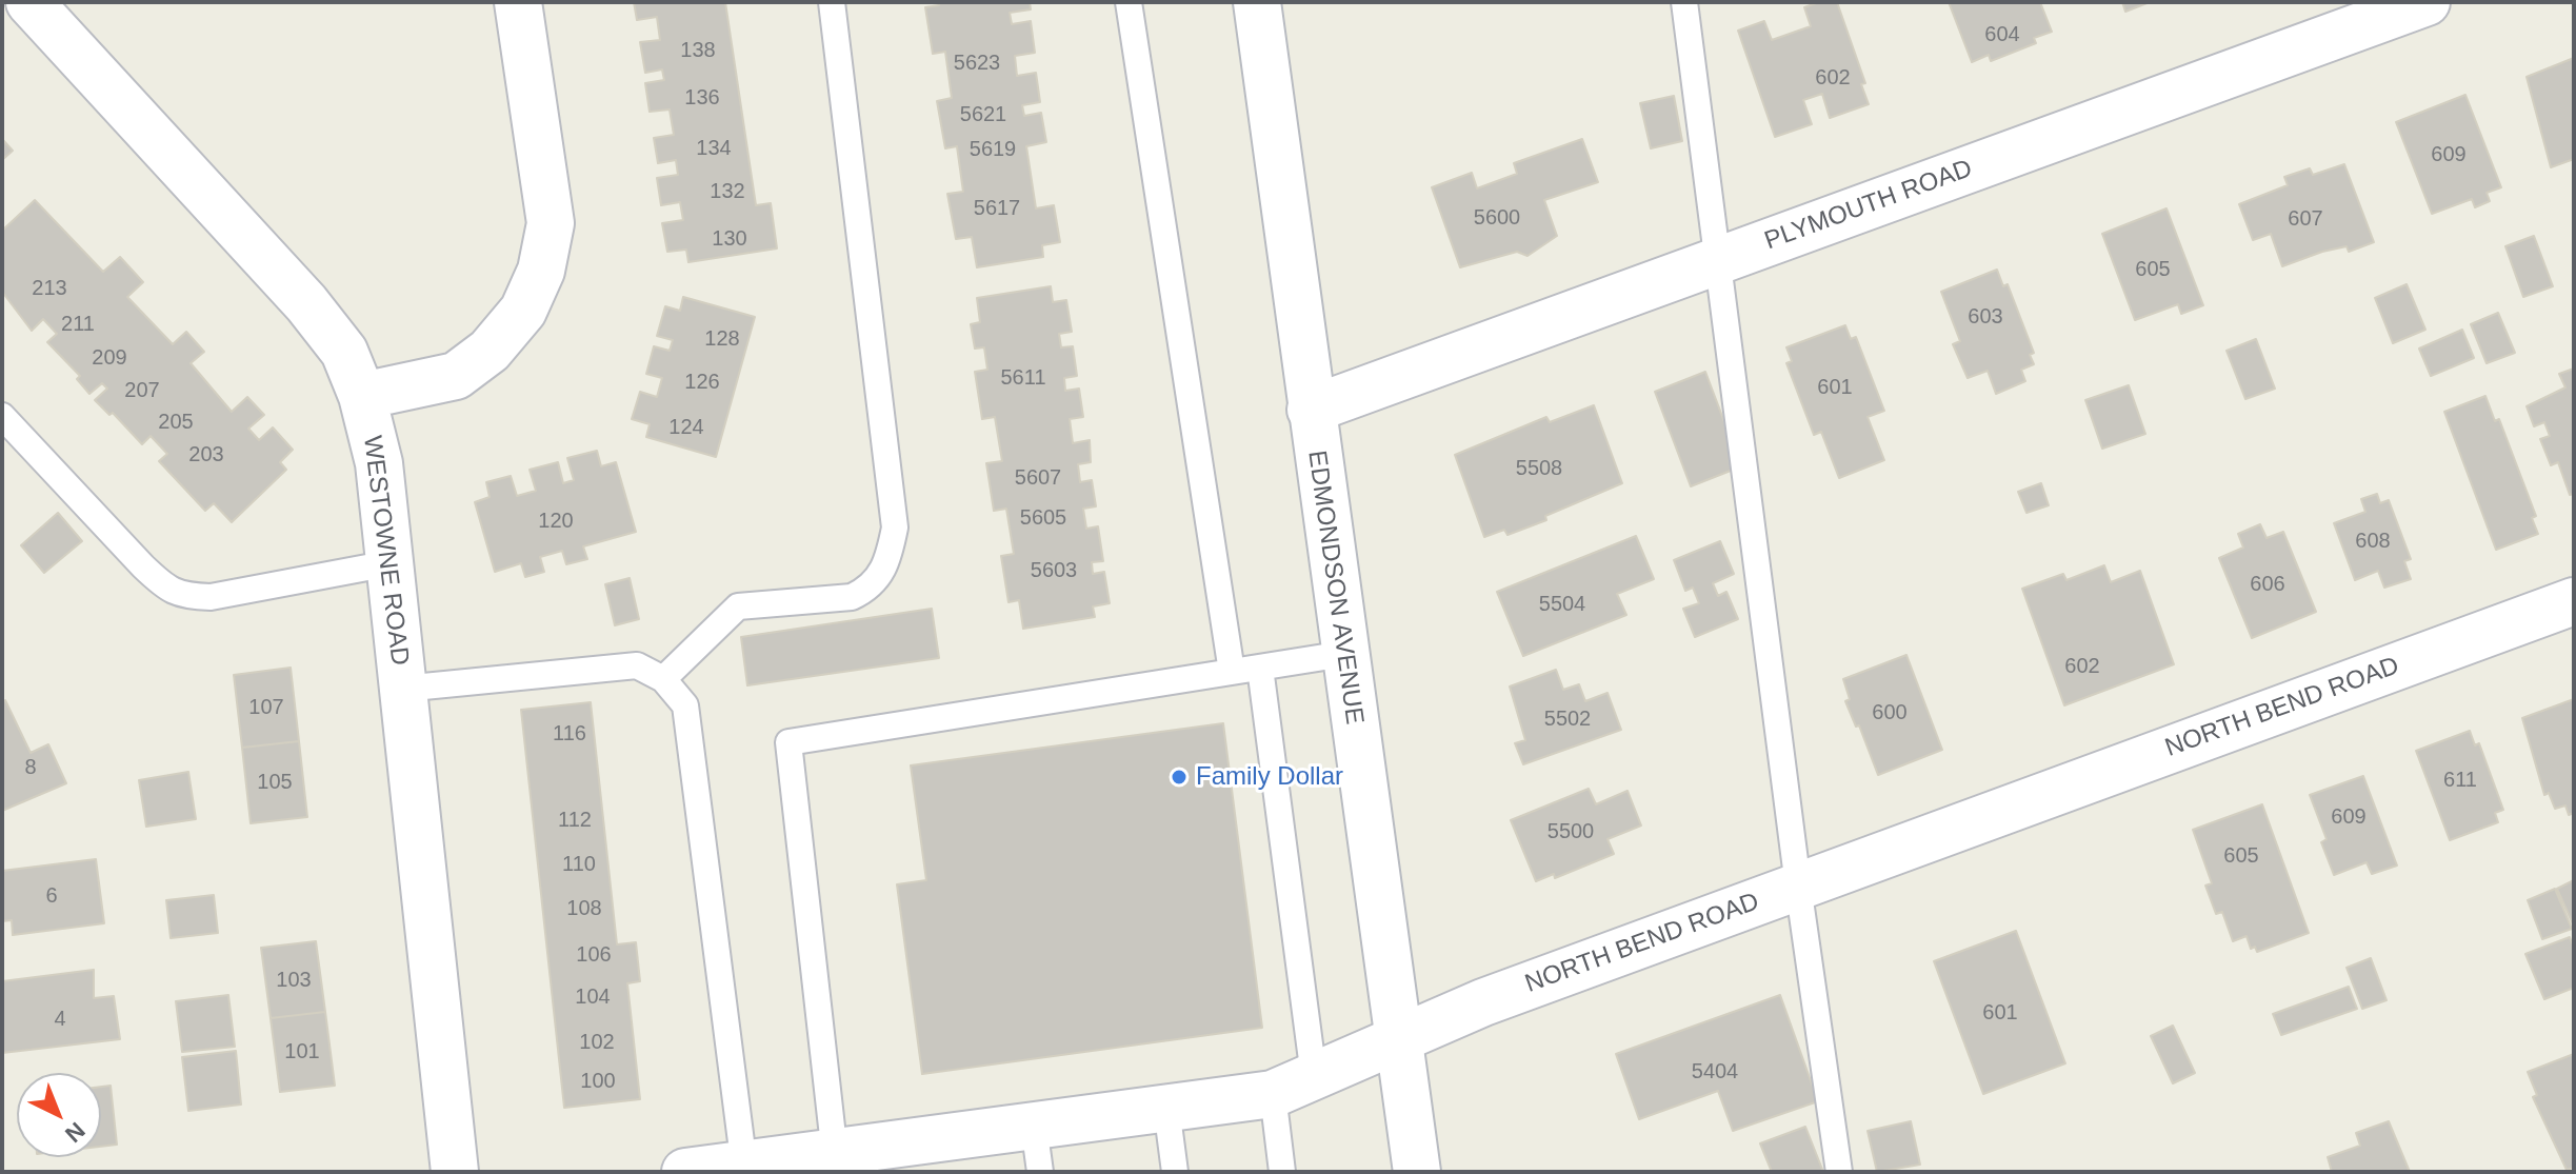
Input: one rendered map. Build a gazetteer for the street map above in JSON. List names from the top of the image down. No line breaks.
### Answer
{"streets":{"street":["PLYMOUTH ROAD","WESTOWNE ROAD","EDMONDSON AVENUE","NORTH BEND ROAD"]},"crossings":[["PLYMOUTH ROAD","EDMONDSON AVENUE"],["EDMONDSON AVENUE","NORTH BEND ROAD"]],"places":["Family Dollar"],"house_numbers":["604","138","5623","602","136","5621","134","5619","609","132","5617","5600","607","130","605","213","603","211","128","209","5611","126","601","207","205","124","203","5508","5607","5605","120","608","5603","606","5504","602","107","600","5502","116","8","611","105","609","112","5500","605","110","6","108","106","103","104","601","4","102","101","5404","100"],"north":"bottom right"}
